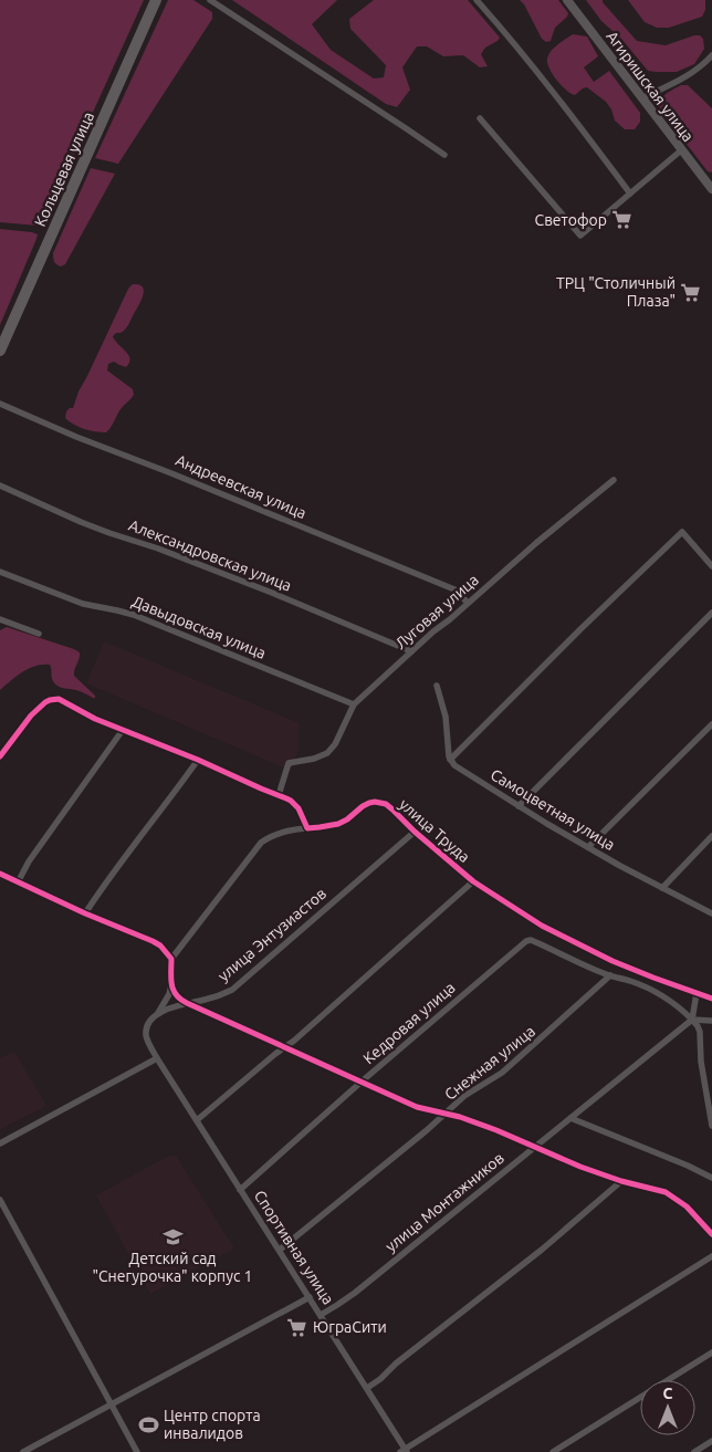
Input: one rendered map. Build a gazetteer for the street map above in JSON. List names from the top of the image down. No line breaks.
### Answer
{"streets":{"highway":["Кольцевая улица"],"street":["Агиришская улица","Андреевская улица","Александровская улица","Луговая улица","Давыдовская улица","Самоцветная улица","улица Труда","улица Энтузиастов","Кедровая улица","Снежная улица","улица Монтажников","Спортивная улица"]},"crossings":[["Андреевская улица","Луговая улица"],["Александровская улица","Луговая улица"],["Луговая улица","Давыдовская улица"],["улица Труда","улица Энтузиастов"],["Кедровая улица","Снежная улица"],["Кедровая улица","Спортивная улица"],["Снежная улица","Спортивная улица"],["улица Монтажников","Спортивная улица"]],"places":{"supermarket":["Светофор","ТРЦ \"Столичный Плаза\"","ЮграСити"],"school or university":["Детский сад \"Снегурочка\" корпус 1"],"sports":["Центр спорта инвалидов"]},"north":"top"}
